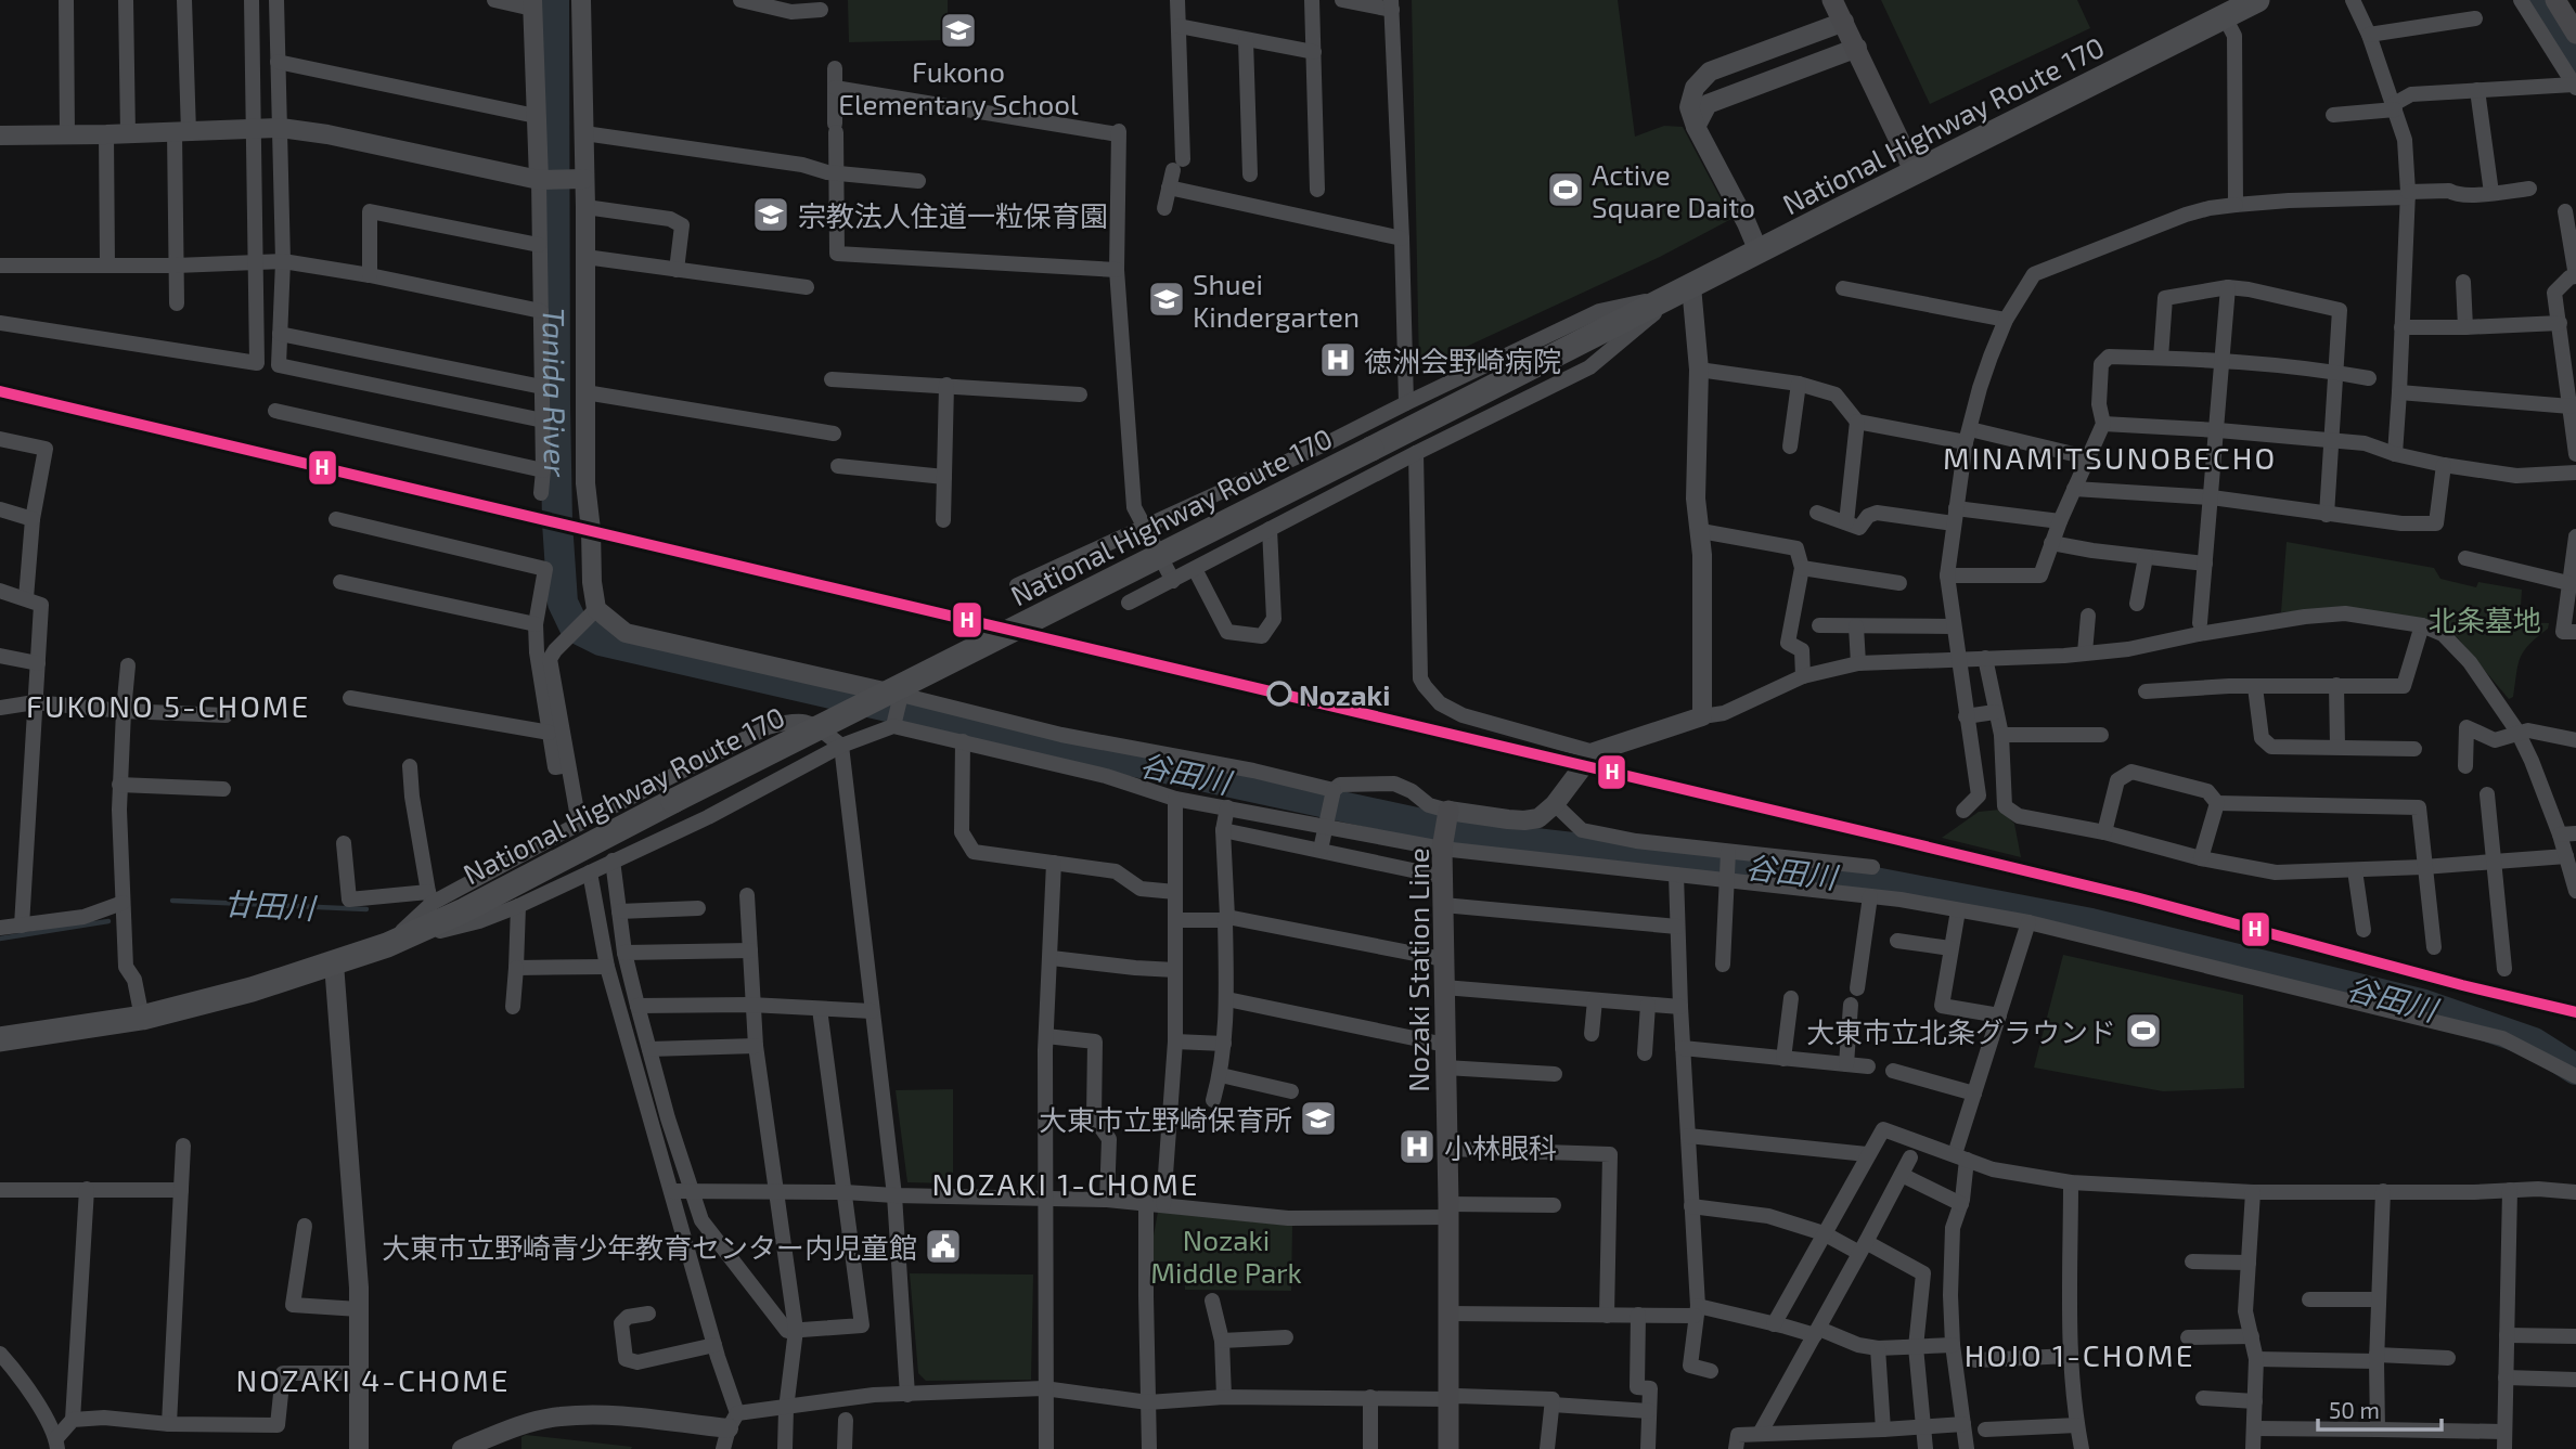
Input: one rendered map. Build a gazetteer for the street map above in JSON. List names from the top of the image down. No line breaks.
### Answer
{"streets":{"highway":["National Highway Route 170"],"main road":["Nozaki Station Line"]},"districts":["MINAMITSUNOBECHO","FUKONO 5-CHOME","NOZAKI 1-CHOME","HOJO 1-CHOME","NOZAKI 4-CHOME"],"water":["Tanida River","谷田川","廿田川"],"parks":["北条墓地","Nozaki Middle Park"],"places":{"school or university":["Fukono Elementary School","宗教法人住道一粒保育園","Shuei Kindergarten","大東市立野崎保育所"],"sports":["Active Square Daito","大東市立北条グラウンド"],"hospital":["徳洲会野崎病院","小林眼科"],"other":["Nozaki"],"public building":["大東市立野崎青少年教育センター内児童館"]},"lines":["transit line H"],"scale_bar":"50 m"}
